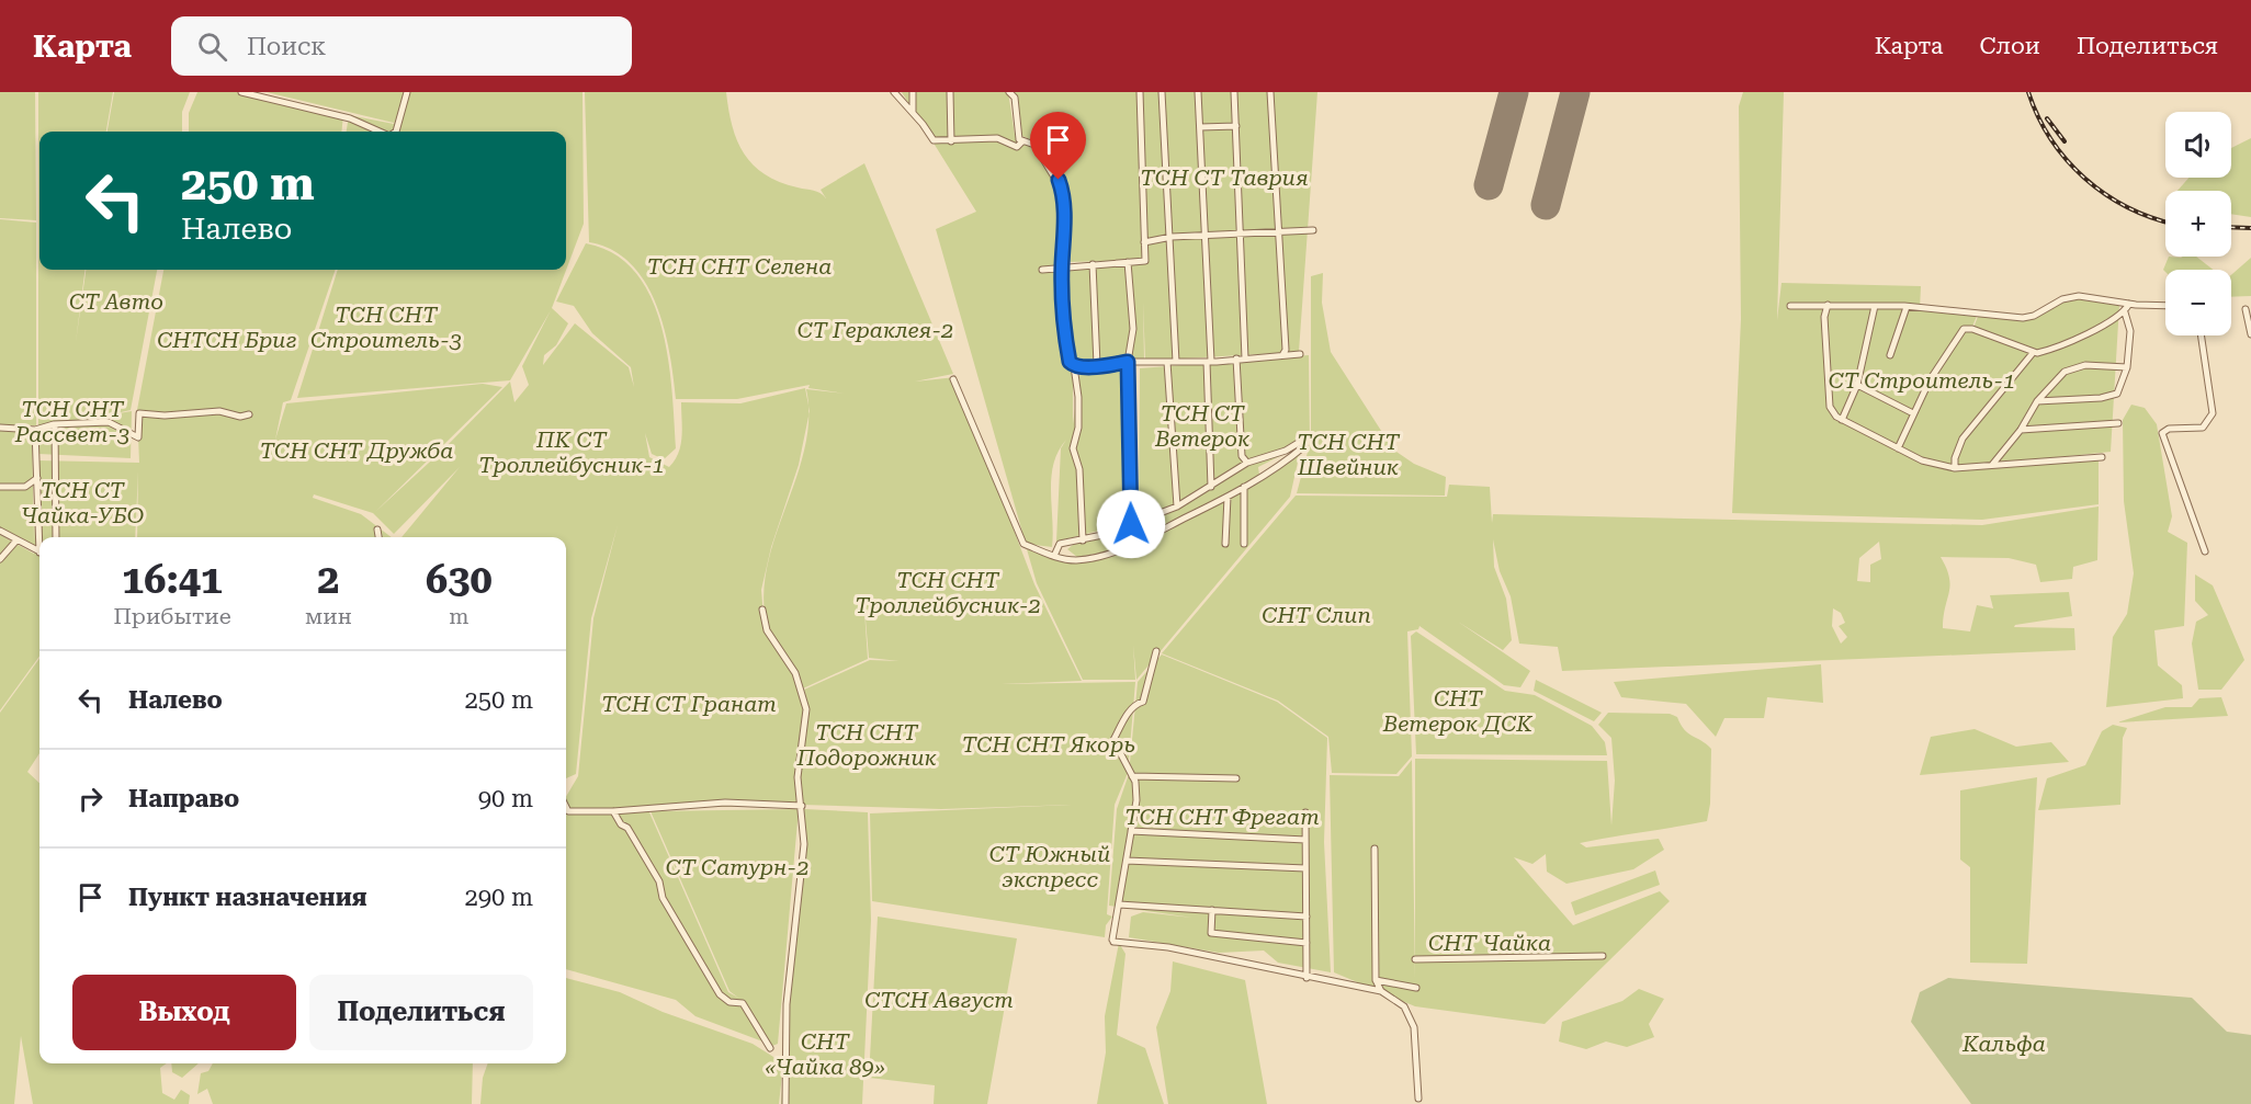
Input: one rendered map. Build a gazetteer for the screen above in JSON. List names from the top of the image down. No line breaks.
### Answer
{"parks":["ТСН СТ Таврия","ТСН СНТ Селена","СТ Авто","ТСН СНТ Строитель-3","СТ Гераклея-2","СНТСН Бриг","СТ Строитель-1","ТСН СНТ Рассвет-3","ТСН СТ Ветерок","ПК СТ Троллейбусник-1","ТСН СНТ Швейник","ТСН СНТ Дружба","ТСН СТ Чайка-УБО","ТСН СНТ Троллейбусник-2","СНТ Слип","СНТ Ветерок ДСК","ТСН СТ Гранат","ТСН СНТ Подорожник","ТСН СНТ Якорь","ТСН СНТ Фрегат","СТ Южный экспресс","СТ Сатурн-2","СНТ Чайка","СТСН Август","СНТ «Чайка 89»","Кальфа"],"page":{"header":"Карта","search":"Поиск","nav":["Карта","Слои","Поделиться"],"map_buttons":["+","−"],"turn":["250 m","Налево"],"eta":["16:41","Прибытие","2","мин","630","m"],"list":[{"name":"Налево","value":"250 m"},{"name":"Направо","value":"90 m"},{"name":"Пункт назначения","value":"290 m"}],"buttons":["Выход","Поделиться"]}}
